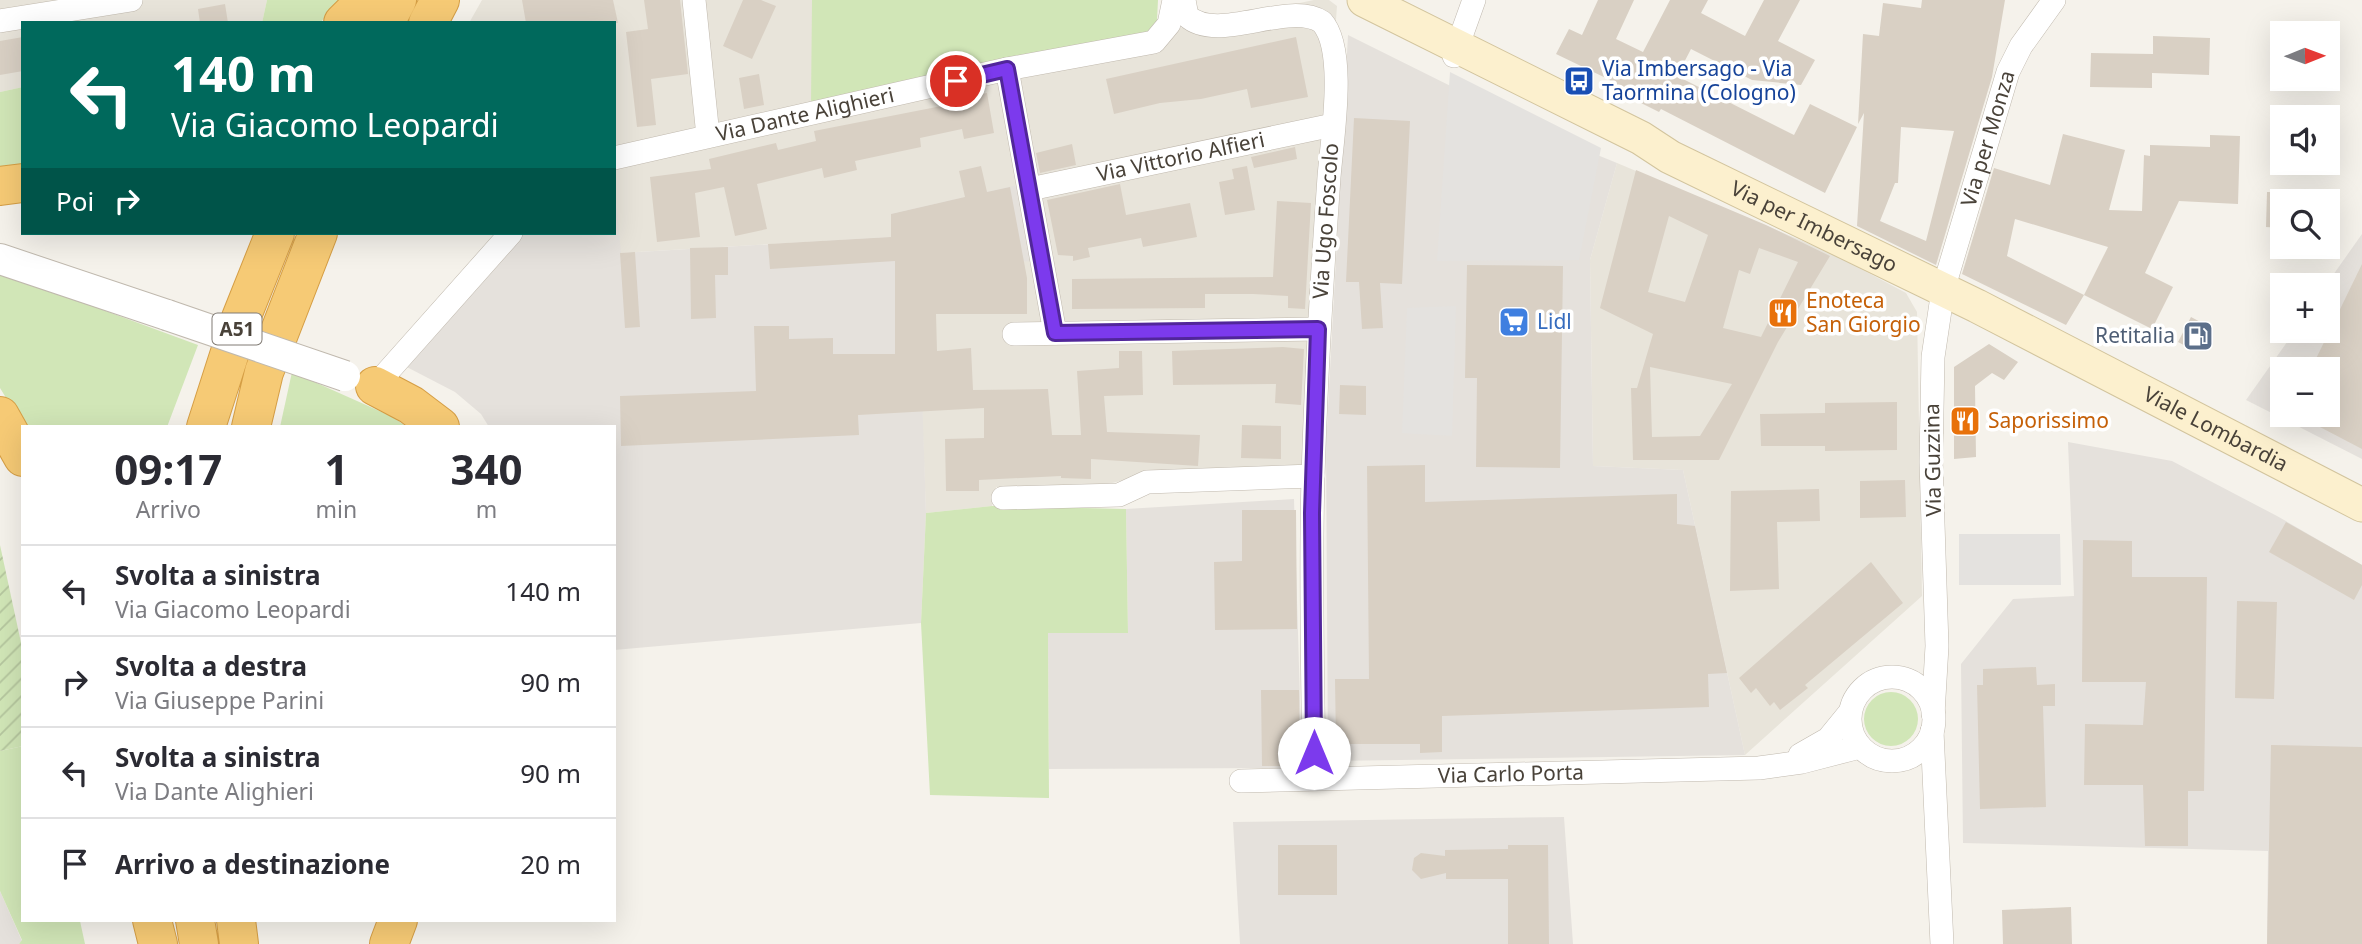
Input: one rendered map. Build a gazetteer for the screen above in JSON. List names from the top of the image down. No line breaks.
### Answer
{"streets":{"highway":["A51"],"main road":["Via per Imbersago","Viale Lombardia"],"street":["Via Dante Alighieri","Via per Monza","Via Vittorio Alfieri","Via Ugo Foscolo","Via Guzzina","Via Carlo Porta"]},"crossings":[["Via per Monza","Via per Imbersago"],["Via per Monza","Via Guzzina"],["Via Vittorio Alfieri","Via Ugo Foscolo"],["Via Ugo Foscolo","Via Carlo Porta"],["Via per Imbersago","Viale Lombardia"],["Via per Imbersago","Via Guzzina"],["Via Guzzina","Via Carlo Porta"]],"places":{"bus stop":["Via Imbersago - Via Taormina (Cologno)"],"restaurant":["Enoteca San Giorgio","Saporissimo"],"supermarket":["Lidl"],"fuel station":["Retitalia"]},"north":"right","page":{"map_buttons":["+","−"],"turn":["140 m","Via Giacomo Leopardi"],"then":"Poi","eta":["09:17","Arrivo","1","min","340","m"],"list":[{"name":"Svolta a sinistra","note":"Via Giacomo Leopardi","value":"140 m"},{"name":"Svolta a destra","note":"Via Giuseppe Parini","value":"90 m"},{"name":"Svolta a sinistra","note":"Via Dante Alighieri","value":"90 m"},{"name":"Arrivo a destinazione","value":"20 m"}]}}
